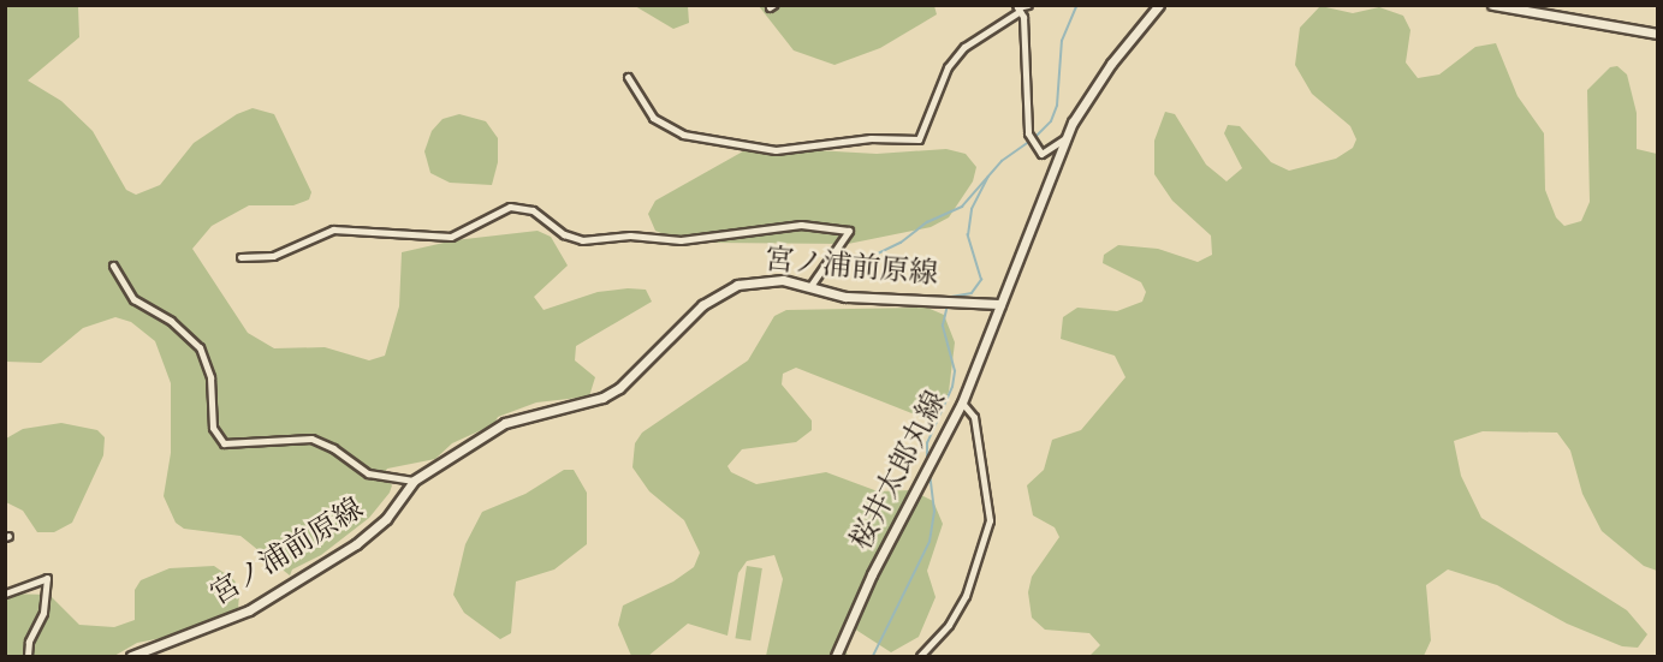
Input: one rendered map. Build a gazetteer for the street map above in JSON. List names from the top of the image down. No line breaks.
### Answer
{"streets":{"main road":["宮ノ浦前原線","桜井太郎丸線"]},"crossings":[["宮ノ浦前原線","桜井太郎丸線"]]}
